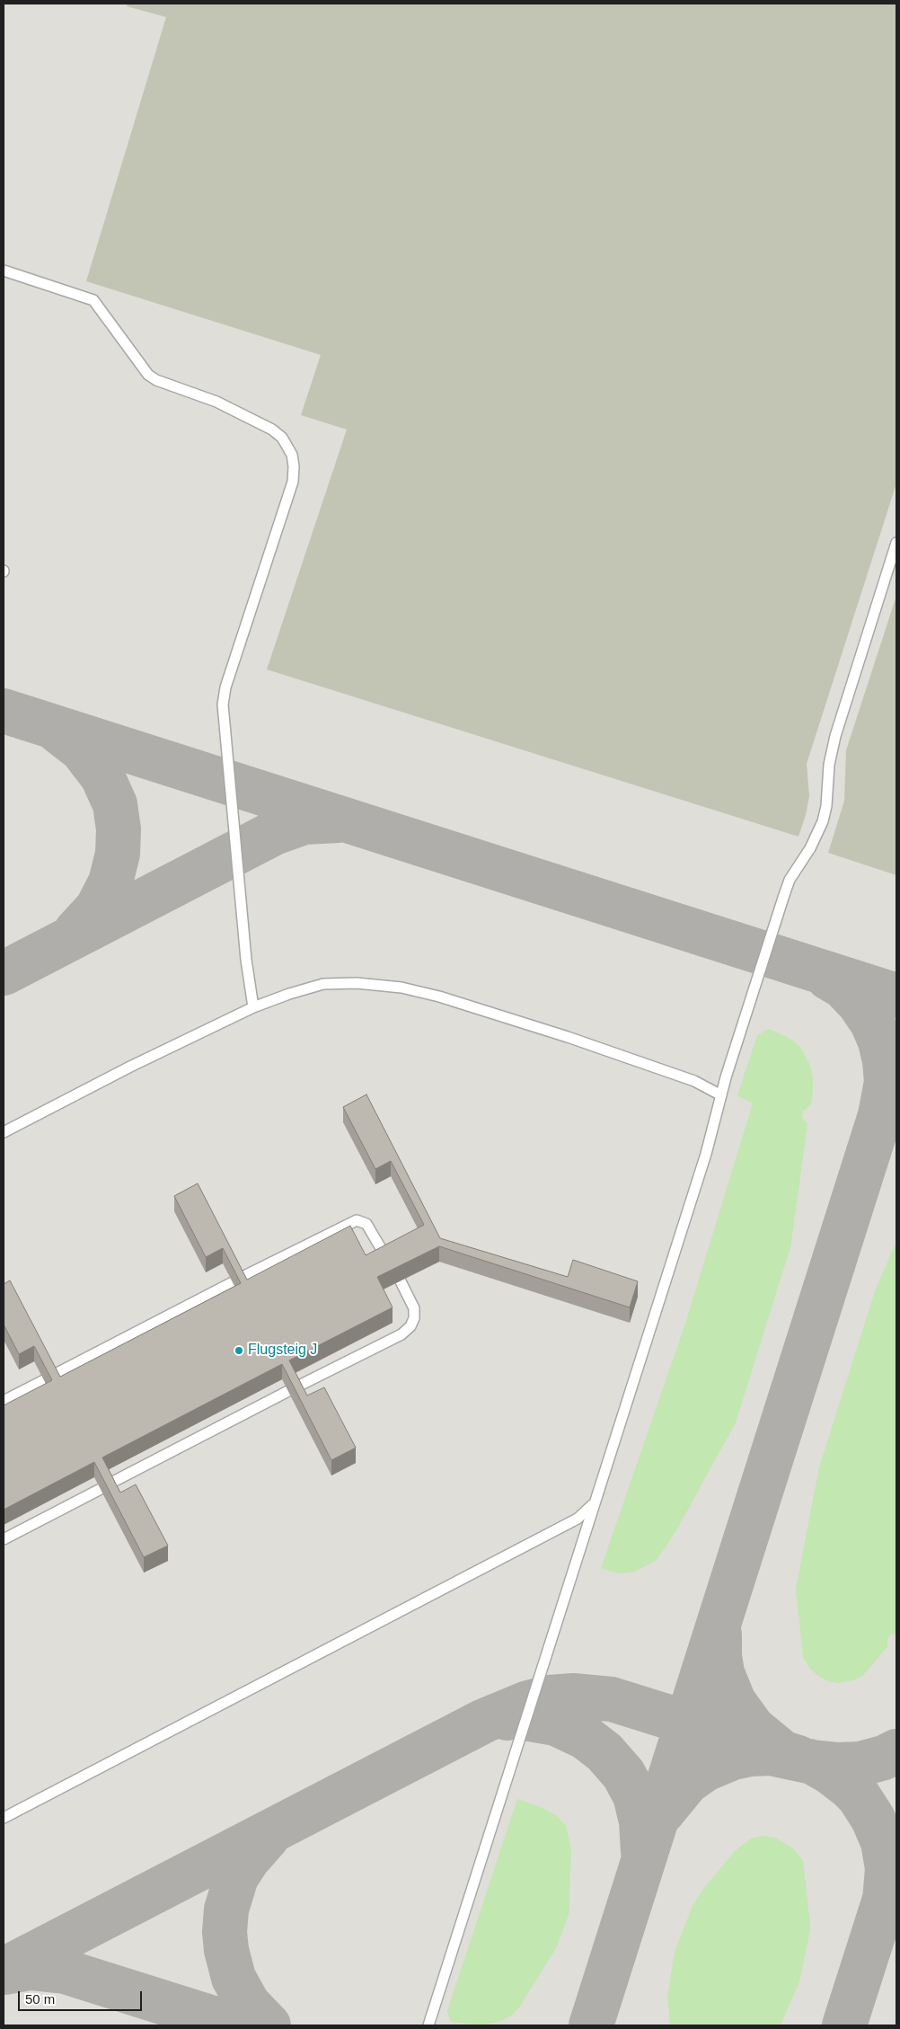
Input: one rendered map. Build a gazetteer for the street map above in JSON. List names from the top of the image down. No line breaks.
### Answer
{"places":["Flugsteig J"],"scale_bar":"50 m"}
